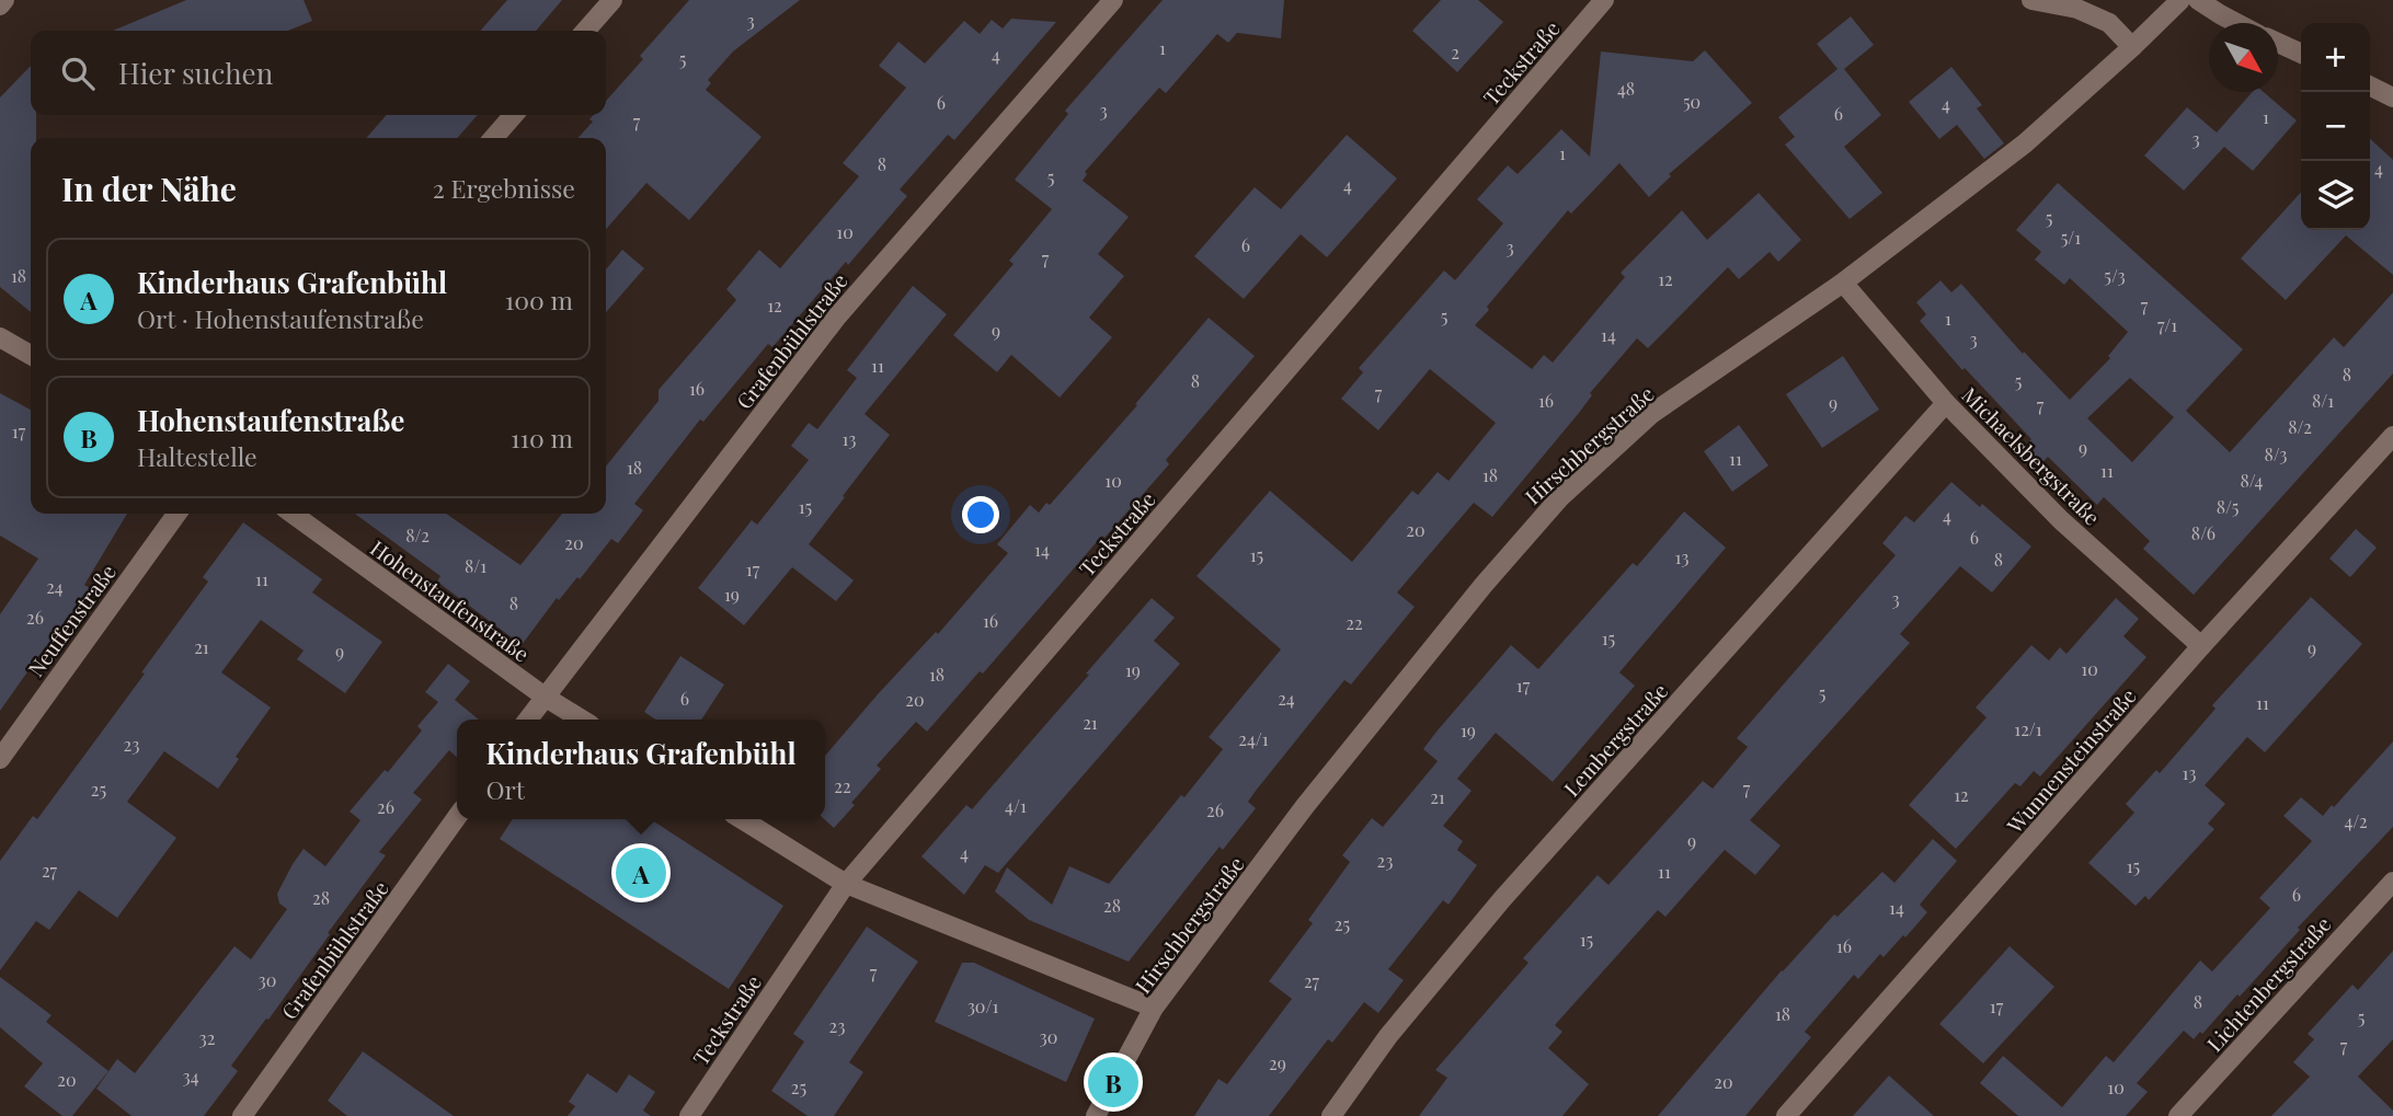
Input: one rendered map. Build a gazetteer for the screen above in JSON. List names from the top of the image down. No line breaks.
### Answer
{"streets":{"street":["Teckstraße","Grafenbühlstraße","Hirschbergstraße","Michaelsbergstraße","Hohenstaufenstraße","Neuffenstraße","Lembergstraße","Wunnensteinstraße","Lichtenbergstraße"]},"crossings":[["Grafenbühlstraße","Hohenstaufenstraße"],["Hirschbergstraße","Michaelsbergstraße"],["Michaelsbergstraße","Lembergstraße"],["Michaelsbergstraße","Wunnensteinstraße"]],"house_numbers":["3","1","2","4","5","48","50","6","4","3","6","1","7","3","1","8","4","5","4","5","10","5/1","6","3","7","18","5/3","12","12","7","5","1","7/1","9","14","3","11","8","8","5","16","7","16","8/1","9","7","8/2","17","13","9","8/3","11","18","11","18","10","8/4","15","8/5","4","20","8/6","8/2","6","20","14","15","13","8","8/1","17","11","24","19","3","8","26","16","22","15","21","9","9","10","19","18","17","5","6","24","20","11","21","12/1","19","24/1","23","13","22","7","25","12","21","4/1","26","26","4/2","9","4","23","15","27","11","6","28","28","14","25","15","16","7","30","27","8","30/1","17","18","5","23","30","32","7","29","34","20","20","25","10"],"north":"bottom right","page":{"map_buttons":["+","−"],"search":"Hier suchen","heading":["In der Nähe","2 Ergebnisse"],"list":[{"mark":"A","name":"Kinderhaus Grafenbühl","note":"Ort · Hohenstaufenstraße","value":"100 m"},{"mark":"B","name":"Hohenstaufenstraße","note":"Haltestelle","value":"110 m"}],"popup":["Kinderhaus Grafenbühl","Ort"],"pins":["A","B"]}}
